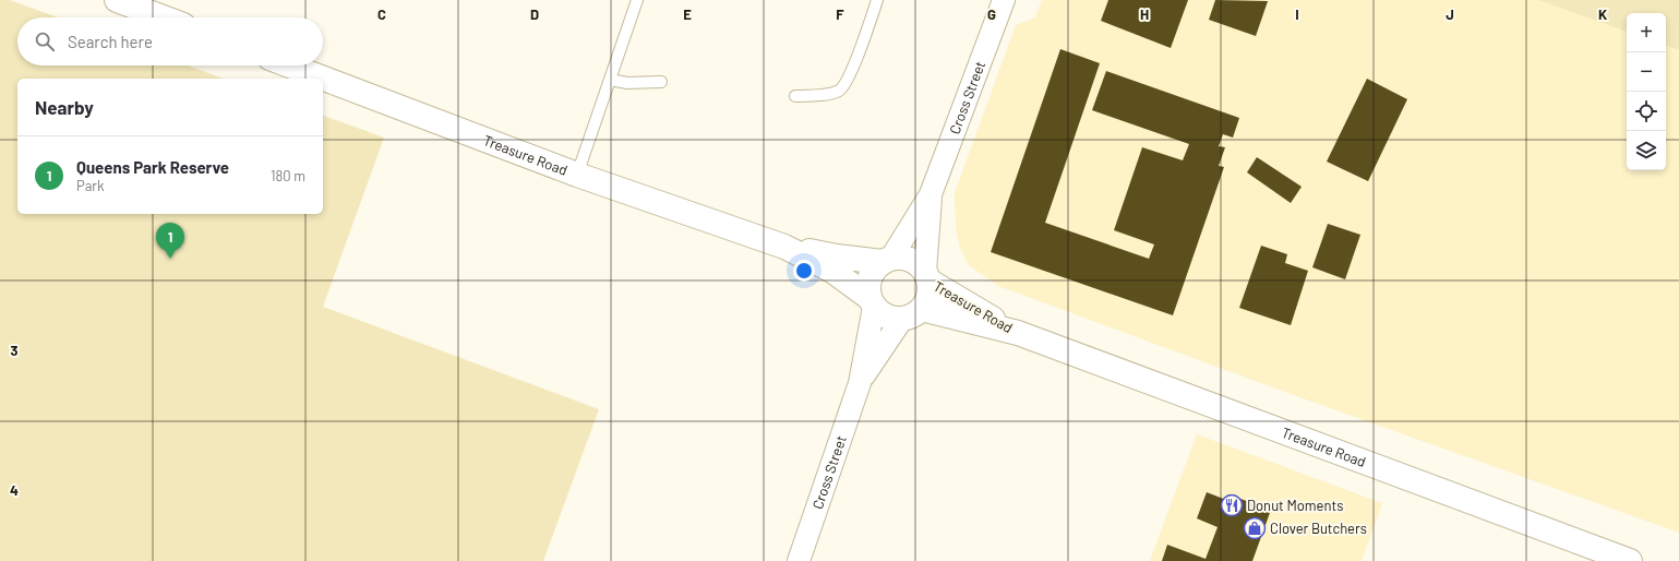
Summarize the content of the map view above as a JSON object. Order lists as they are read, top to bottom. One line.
{"streets":{"street":["Cross Street","Treasure Road"]},"crossings":[["Cross Street","Treasure Road"]],"places":{"restaurant":["Donut Moments"],"shop":["Clover Butchers"]},"page":{"map_buttons":["+","−"],"search":"Search here","heading":"Nearby","list":[{"mark":"1","name":"Queens Park Reserve","note":"Park","value":"180 m"}],"pins":"1"},"grid":{"columns":["C","D","E","F","G","H","I","J","K"],"rows":["3","4"]}}
